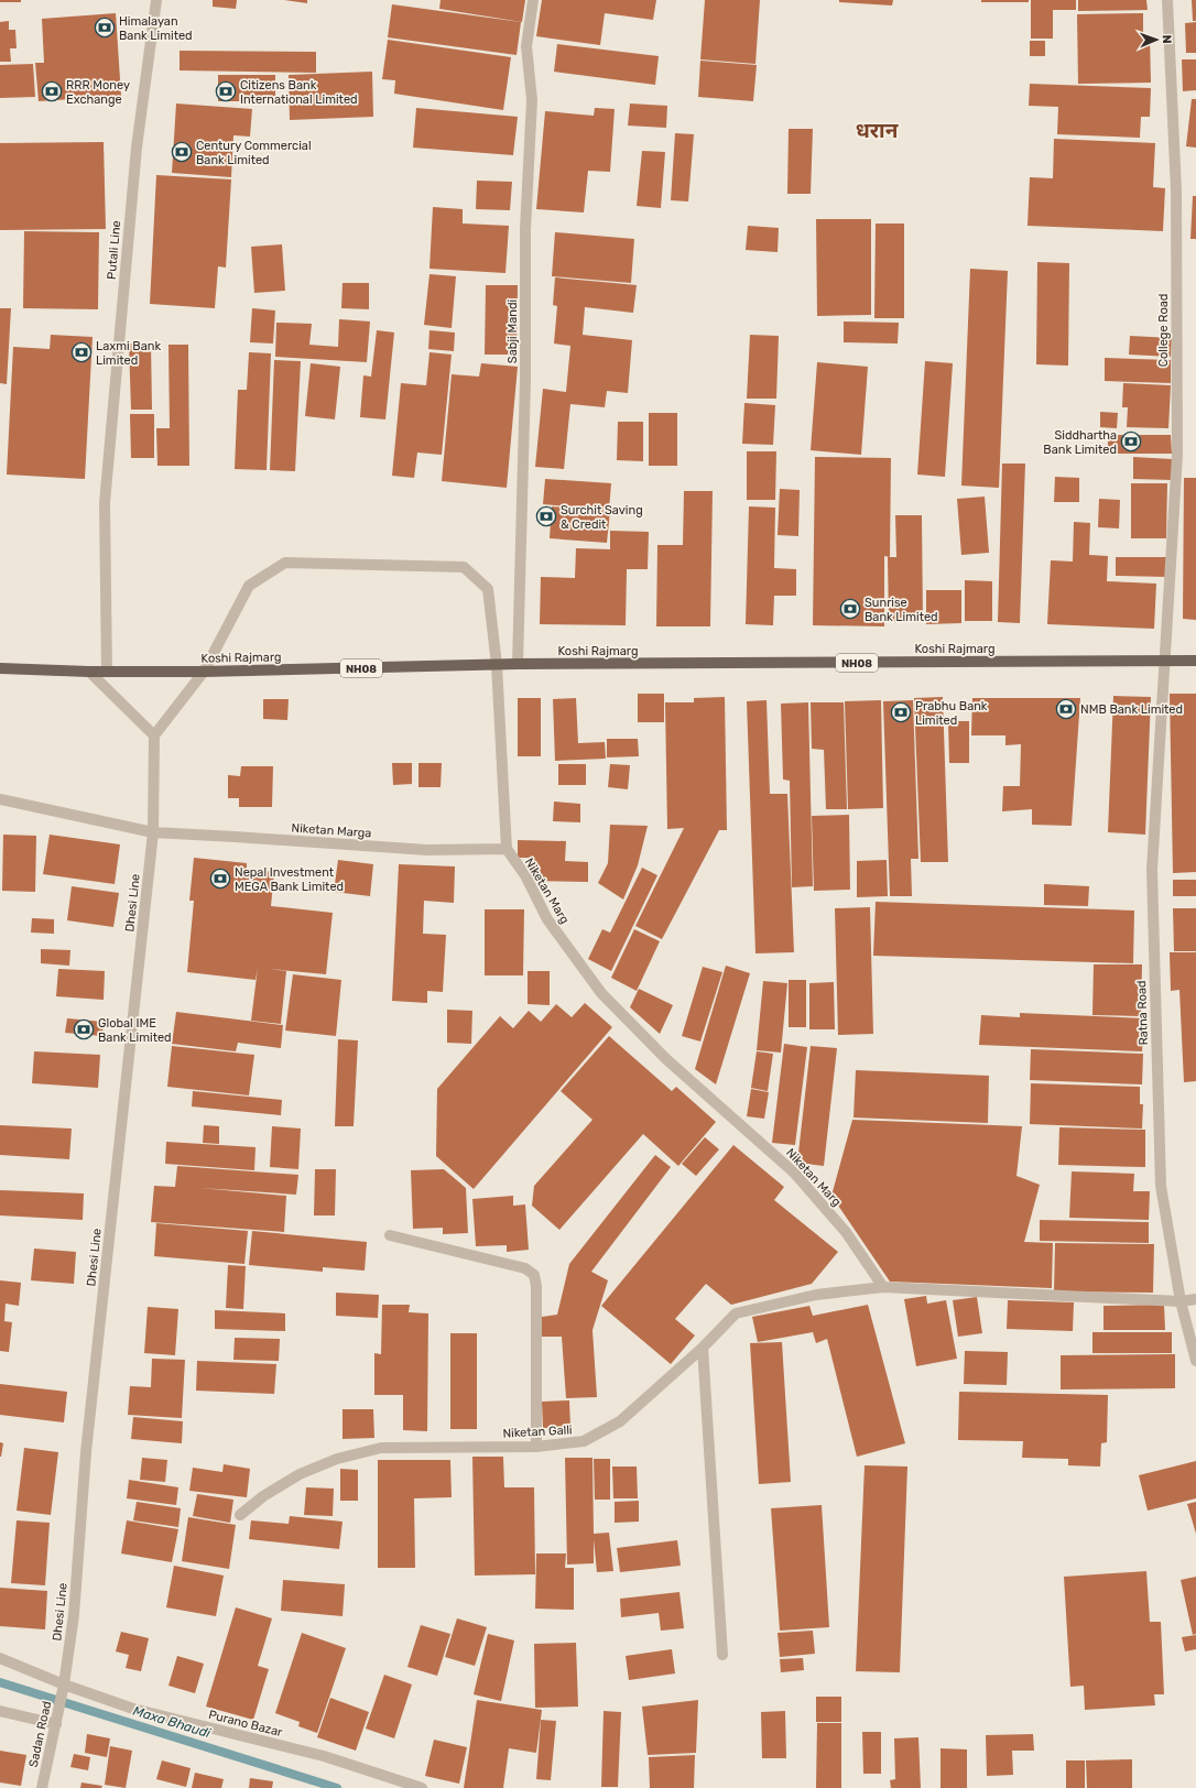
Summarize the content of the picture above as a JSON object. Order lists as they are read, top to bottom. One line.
{"streets":{"main road":["Koshi Rajmarg","NH08"],"street":["Putali Line","College Road","Sabji Mandi","Niketan Marga","Niketan Marg","Dhesi Line","Ratna Road","Niketan Galli","Purano Bazar","Sadan Road"]},"crossings":[["Putali Line","Koshi Rajmarg"],["College Road","Koshi Rajmarg"],["College Road","Ratna Road"],["Sabji Mandi","Koshi Rajmarg"],["Koshi Rajmarg","Ratna Road"],["Niketan Marga","Niketan Marg"],["Niketan Marga","Dhesi Line"],["Niketan Marg","Niketan Galli"],["Dhesi Line","Purano Bazar"],["Dhesi Line","Sadan Road"],["Purano Bazar","Sadan Road"]],"districts":["धरान"],"water":["Maxa Bhaudi"],"places":{"bank":["Himalayan Bank Limited","RRR Money Exchange","Citizens Bank International Limited","Century Commercial Bank Limited","Laxmi Bank Limited","Siddhartha Bank Limited","Surchit Saving & Credit","Sunrise Bank Limited","NMB Bank Limited","Prabhu Bank Limited","Nepal Investment MEGA Bank Limited","Global IME Bank Limited"]},"north":"right"}
